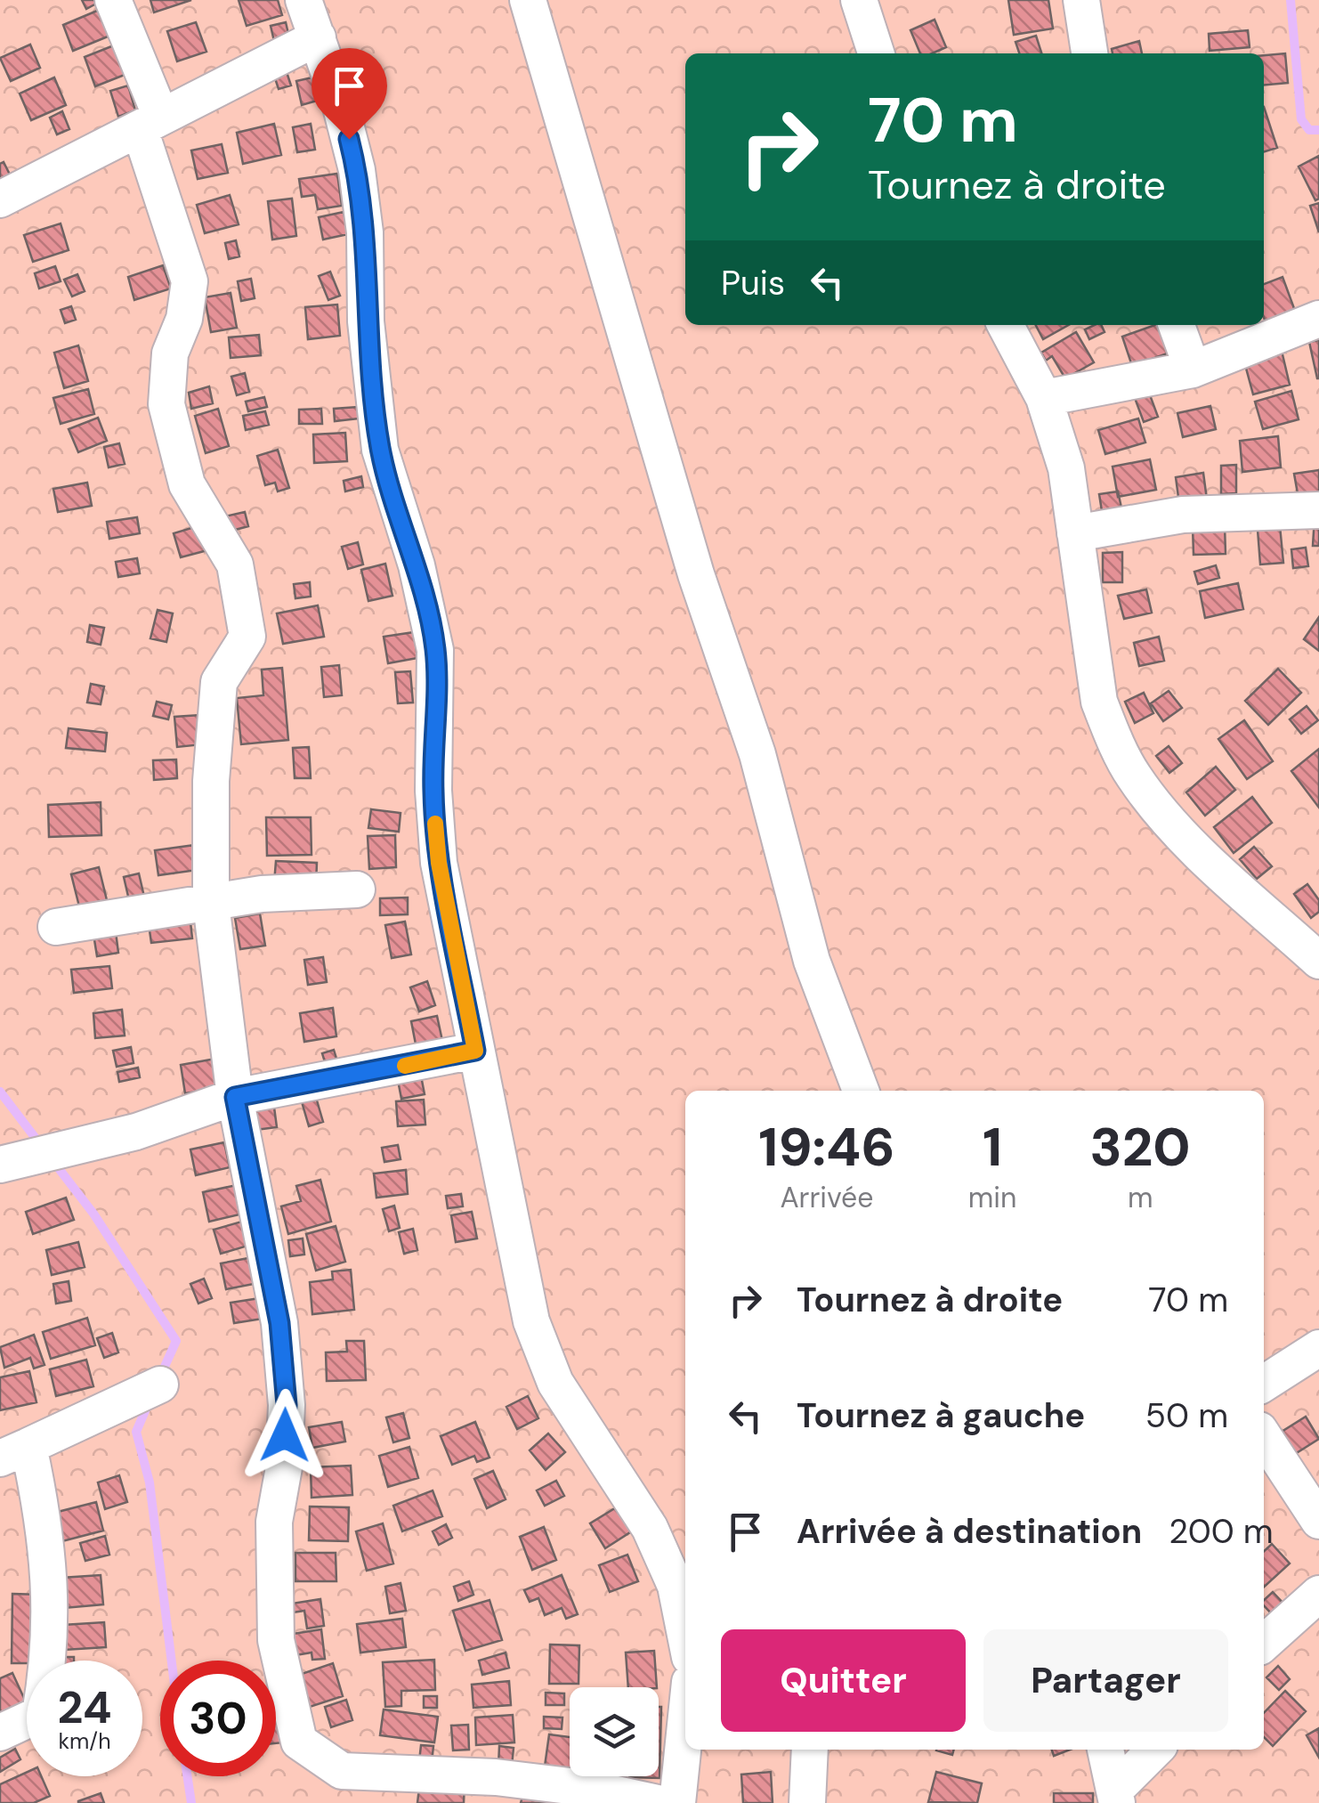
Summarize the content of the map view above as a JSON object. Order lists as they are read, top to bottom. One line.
{"page":{"turn":["70 m","Tournez à droite"],"then":"Puis","eta":["19:46","Arrivée","1","min","320","m"],"list":[{"name":"Tournez à droite","value":"70 m"},{"name":"Tournez à gauche","value":"50 m"},{"name":"Arrivée à destination","value":"200 m"}],"buttons":["Quitter","Partager"],"speed":"24 km/h","limit":"30"}}
